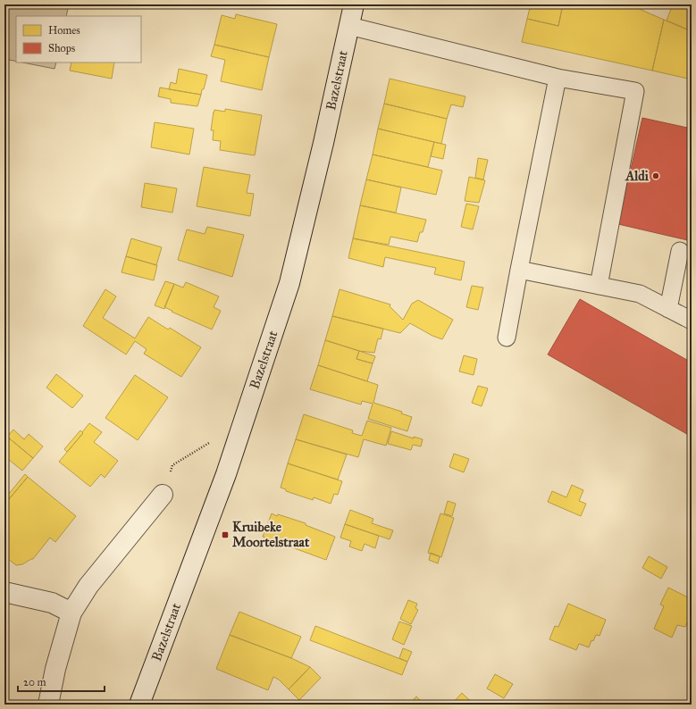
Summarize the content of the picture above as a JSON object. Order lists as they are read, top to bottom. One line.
{"streets":{"main road":["Bazelstraat"]},"places":{"other":["Aldi"],"transit":["Kruibeke Moortelstraat"]},"legend":["Homes","Shops"],"scale_bar":"20 m"}
